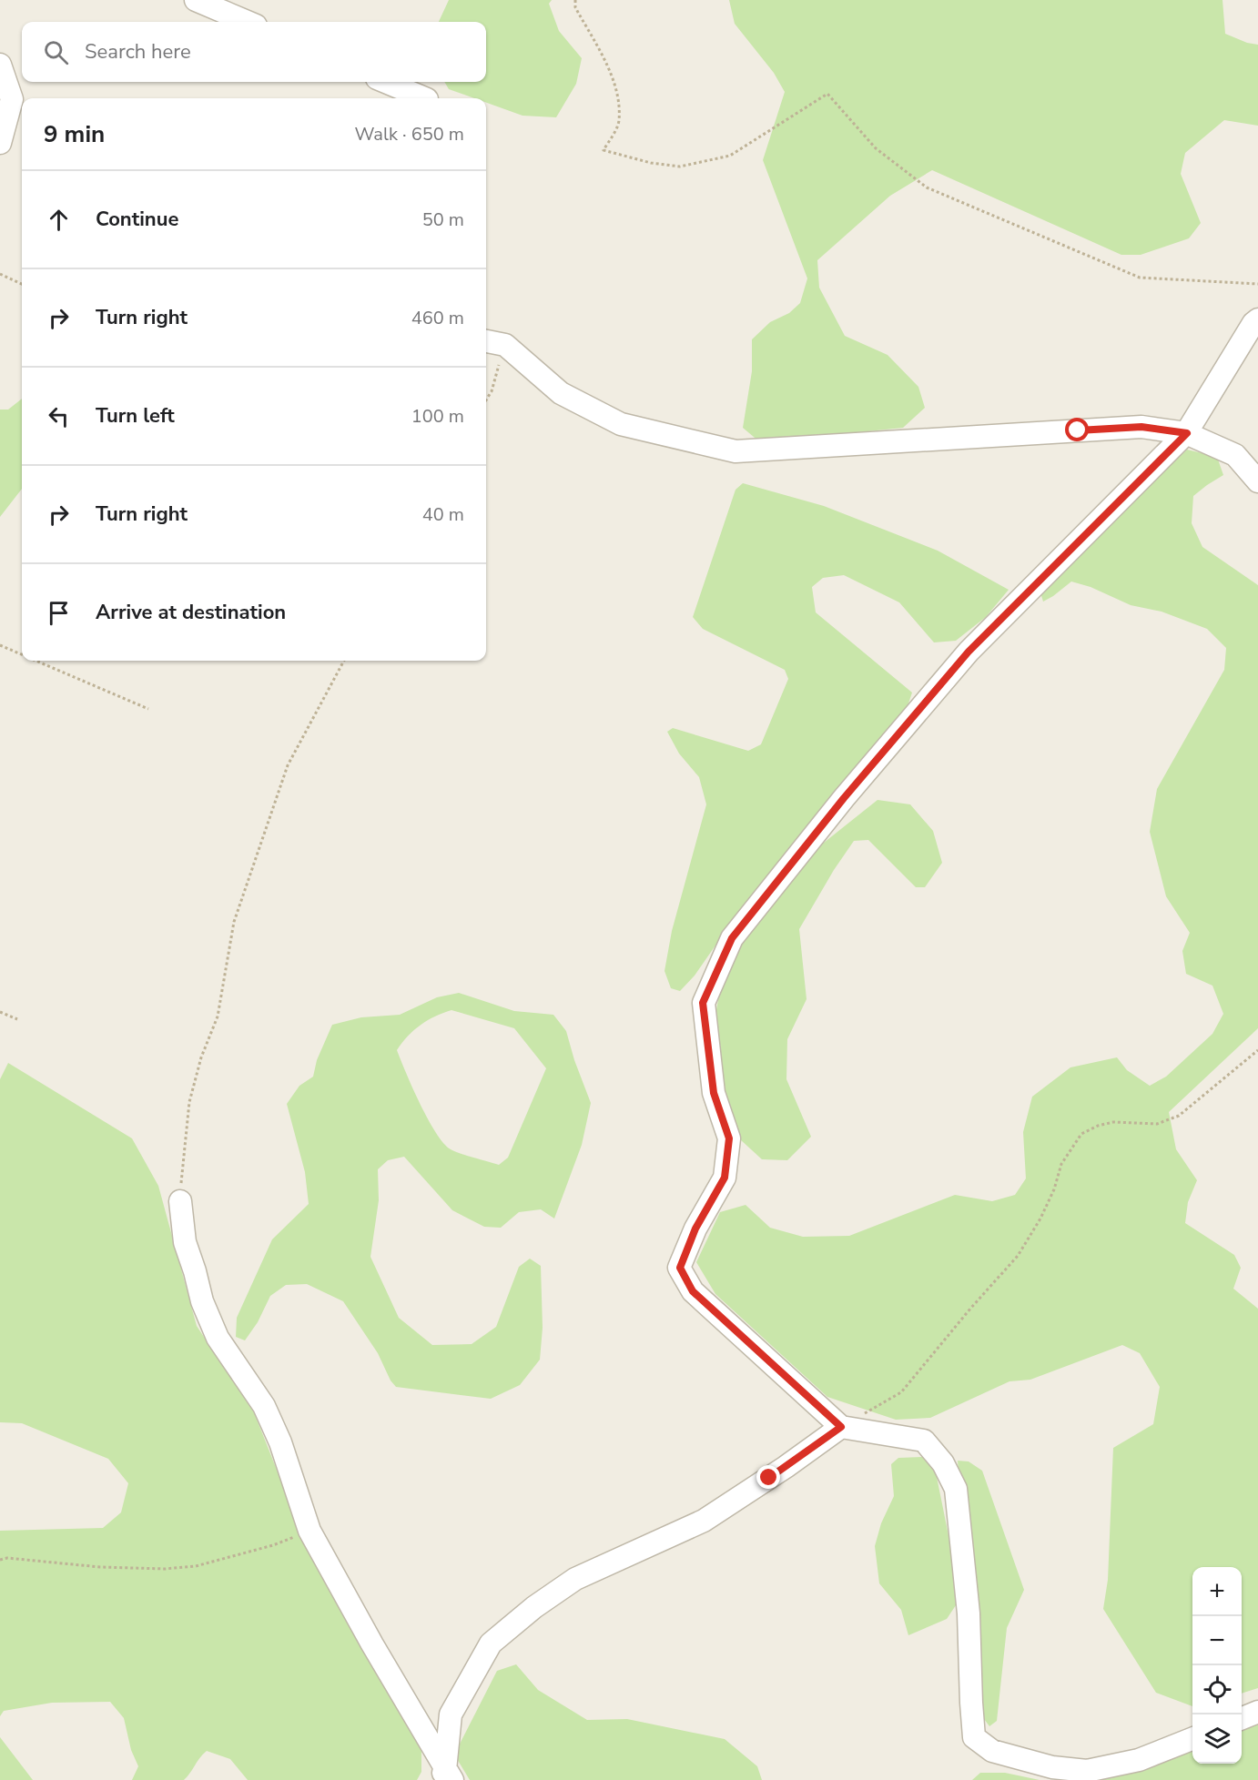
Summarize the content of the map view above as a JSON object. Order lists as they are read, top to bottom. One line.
{"page":{"search":"Search here","heading":["9 min","Walk · 650 m"],"list":[["Continue","50 m"],["Turn right","460 m"],["Turn left","100 m"],["Turn right","40 m"],"Arrive at destination"],"map_buttons":["+","−"]}}
